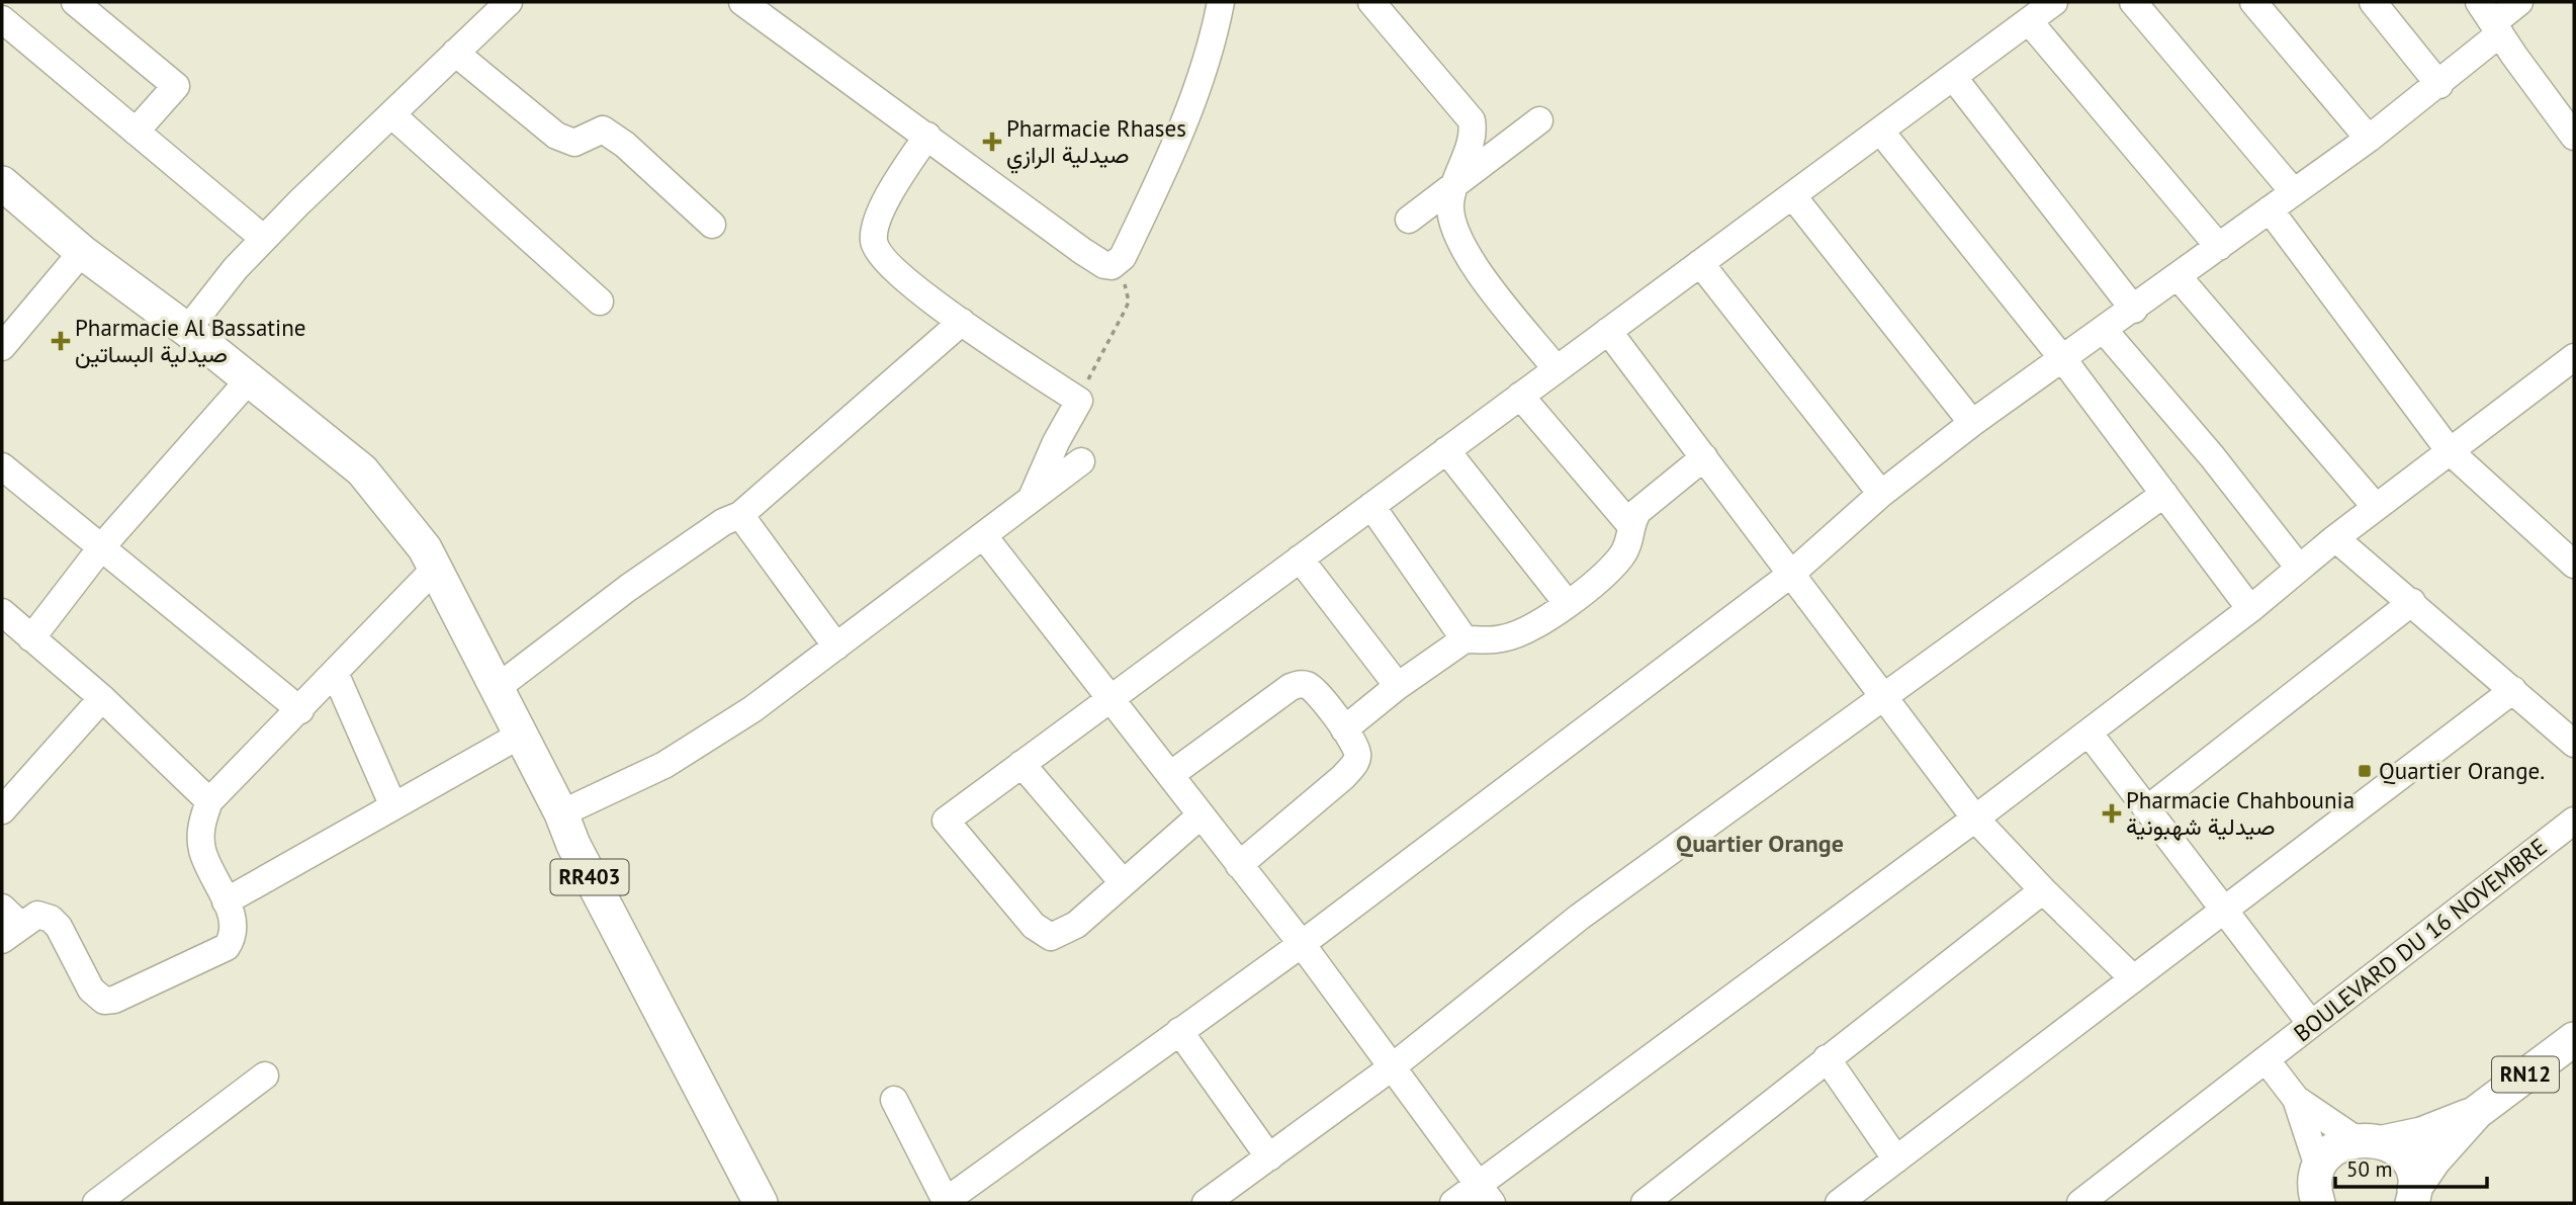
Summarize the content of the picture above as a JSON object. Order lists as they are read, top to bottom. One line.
{"streets":{"main road":["RR403","RN12"],"street":["BOULEVARD DU 16 NOVEMBRE"]},"districts":["Quartier Orange"],"places":{"health":["Pharmacie Rhases صيدلية الرازي","Pharmacie Al Bassatine صيدلية البساتين","Pharmacie Chahbounia صيدلية شهبونية"],"transit":["Quartier Orange."]},"scale_bar":"50 m"}
